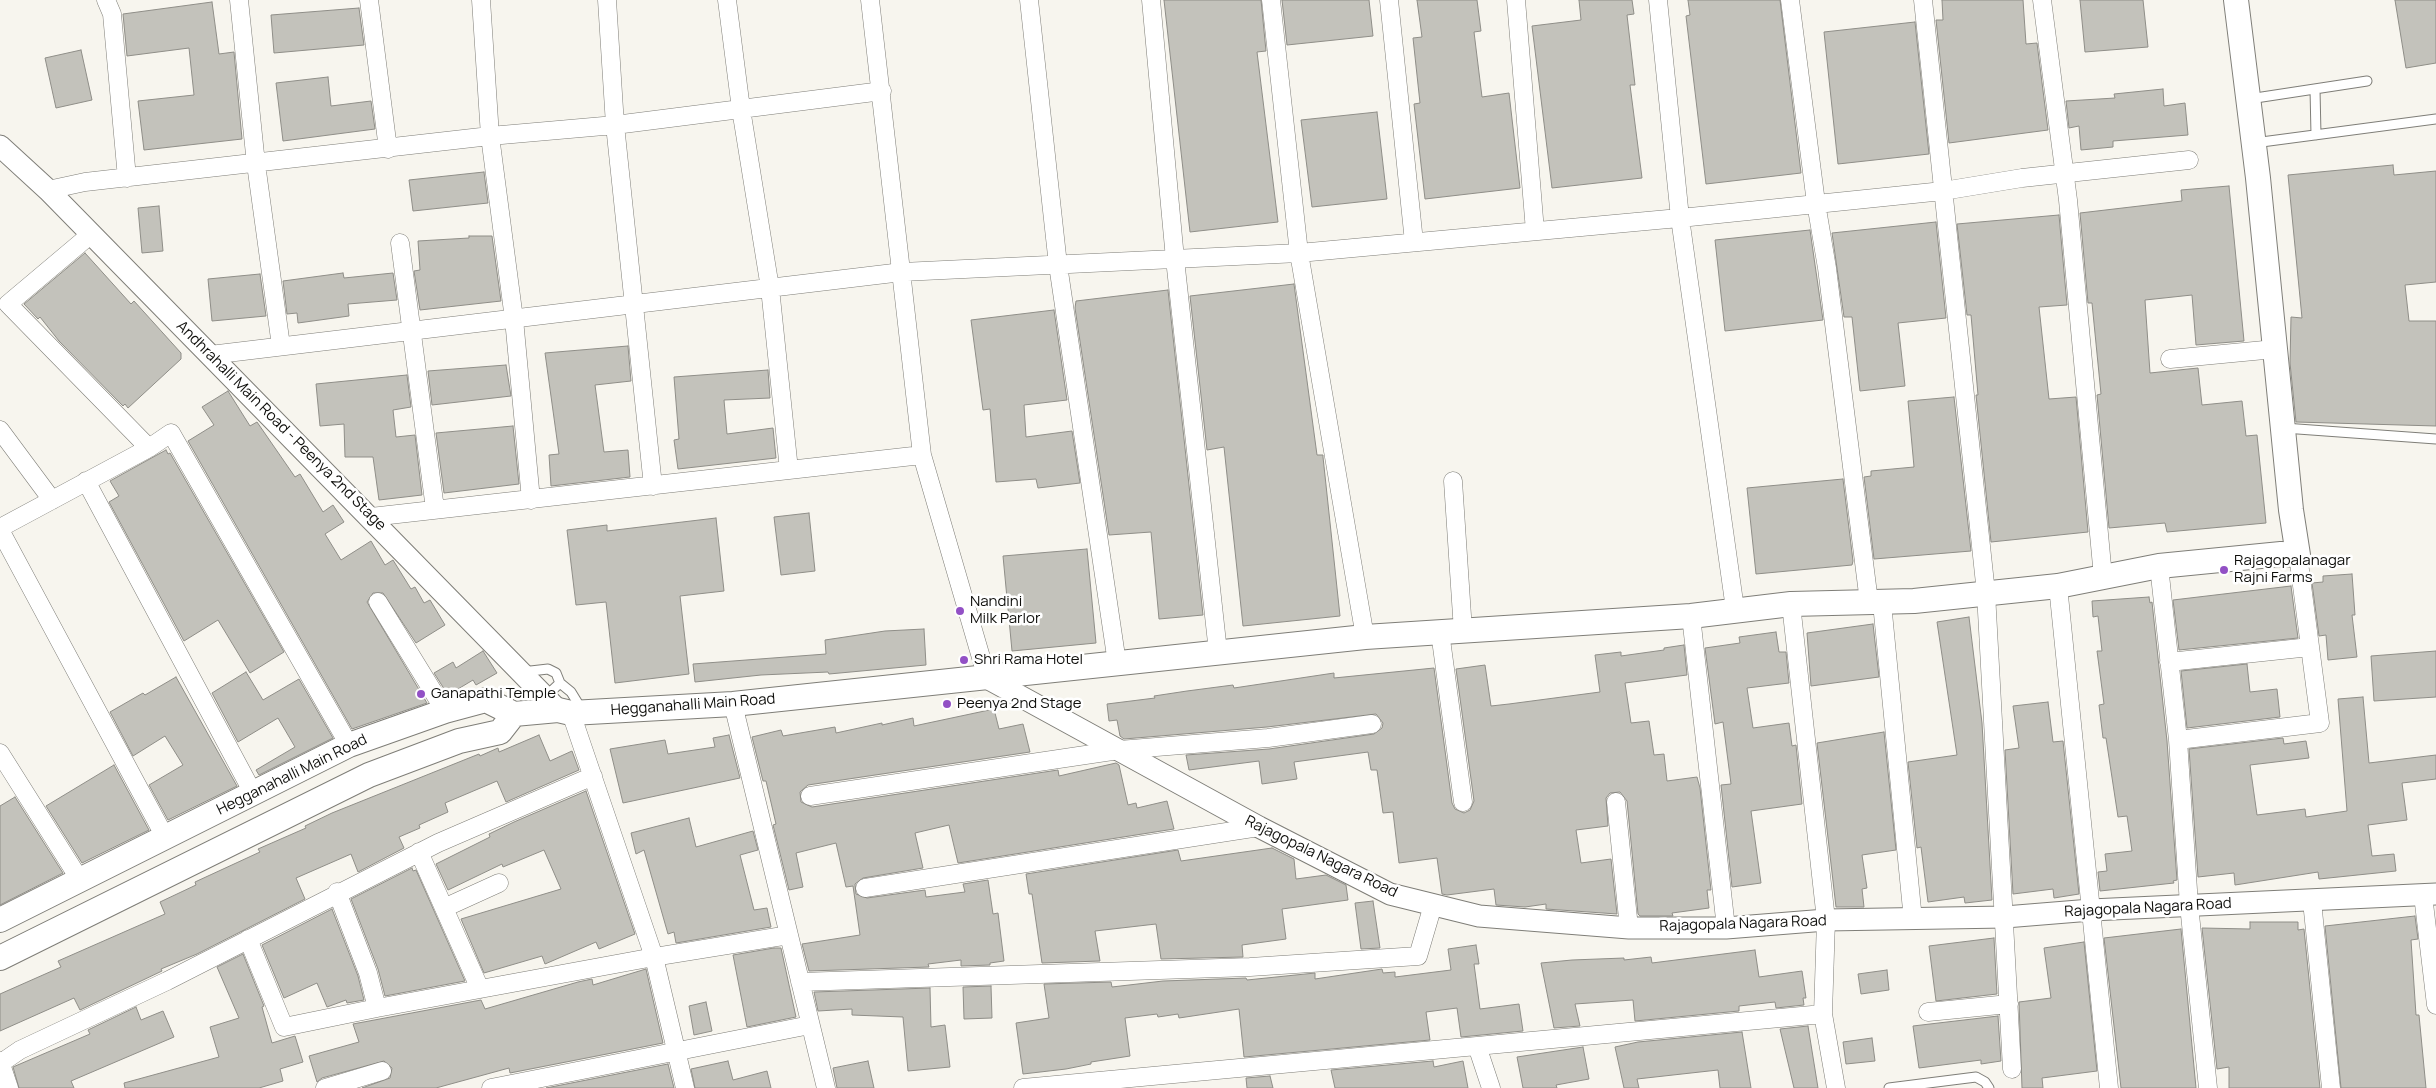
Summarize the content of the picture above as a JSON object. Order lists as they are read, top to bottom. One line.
{"streets":{"main road":["Hegganahalli Main Road"],"street":["Andhrahalli Main Road - Peenya 2nd Stage","Rajagopala Nagara Road"]},"crossings":[["Andhrahalli Main Road - Peenya 2nd Stage","Hegganahalli Main Road"],["Hegganahalli Main Road","Rajagopala Nagara Road"]],"places":["Rajagopalanagar Rajni Farms","Nandini Milk Parlor","Shri Rama Hotel","Ganapathi Temple","Peenya 2nd Stage"]}
